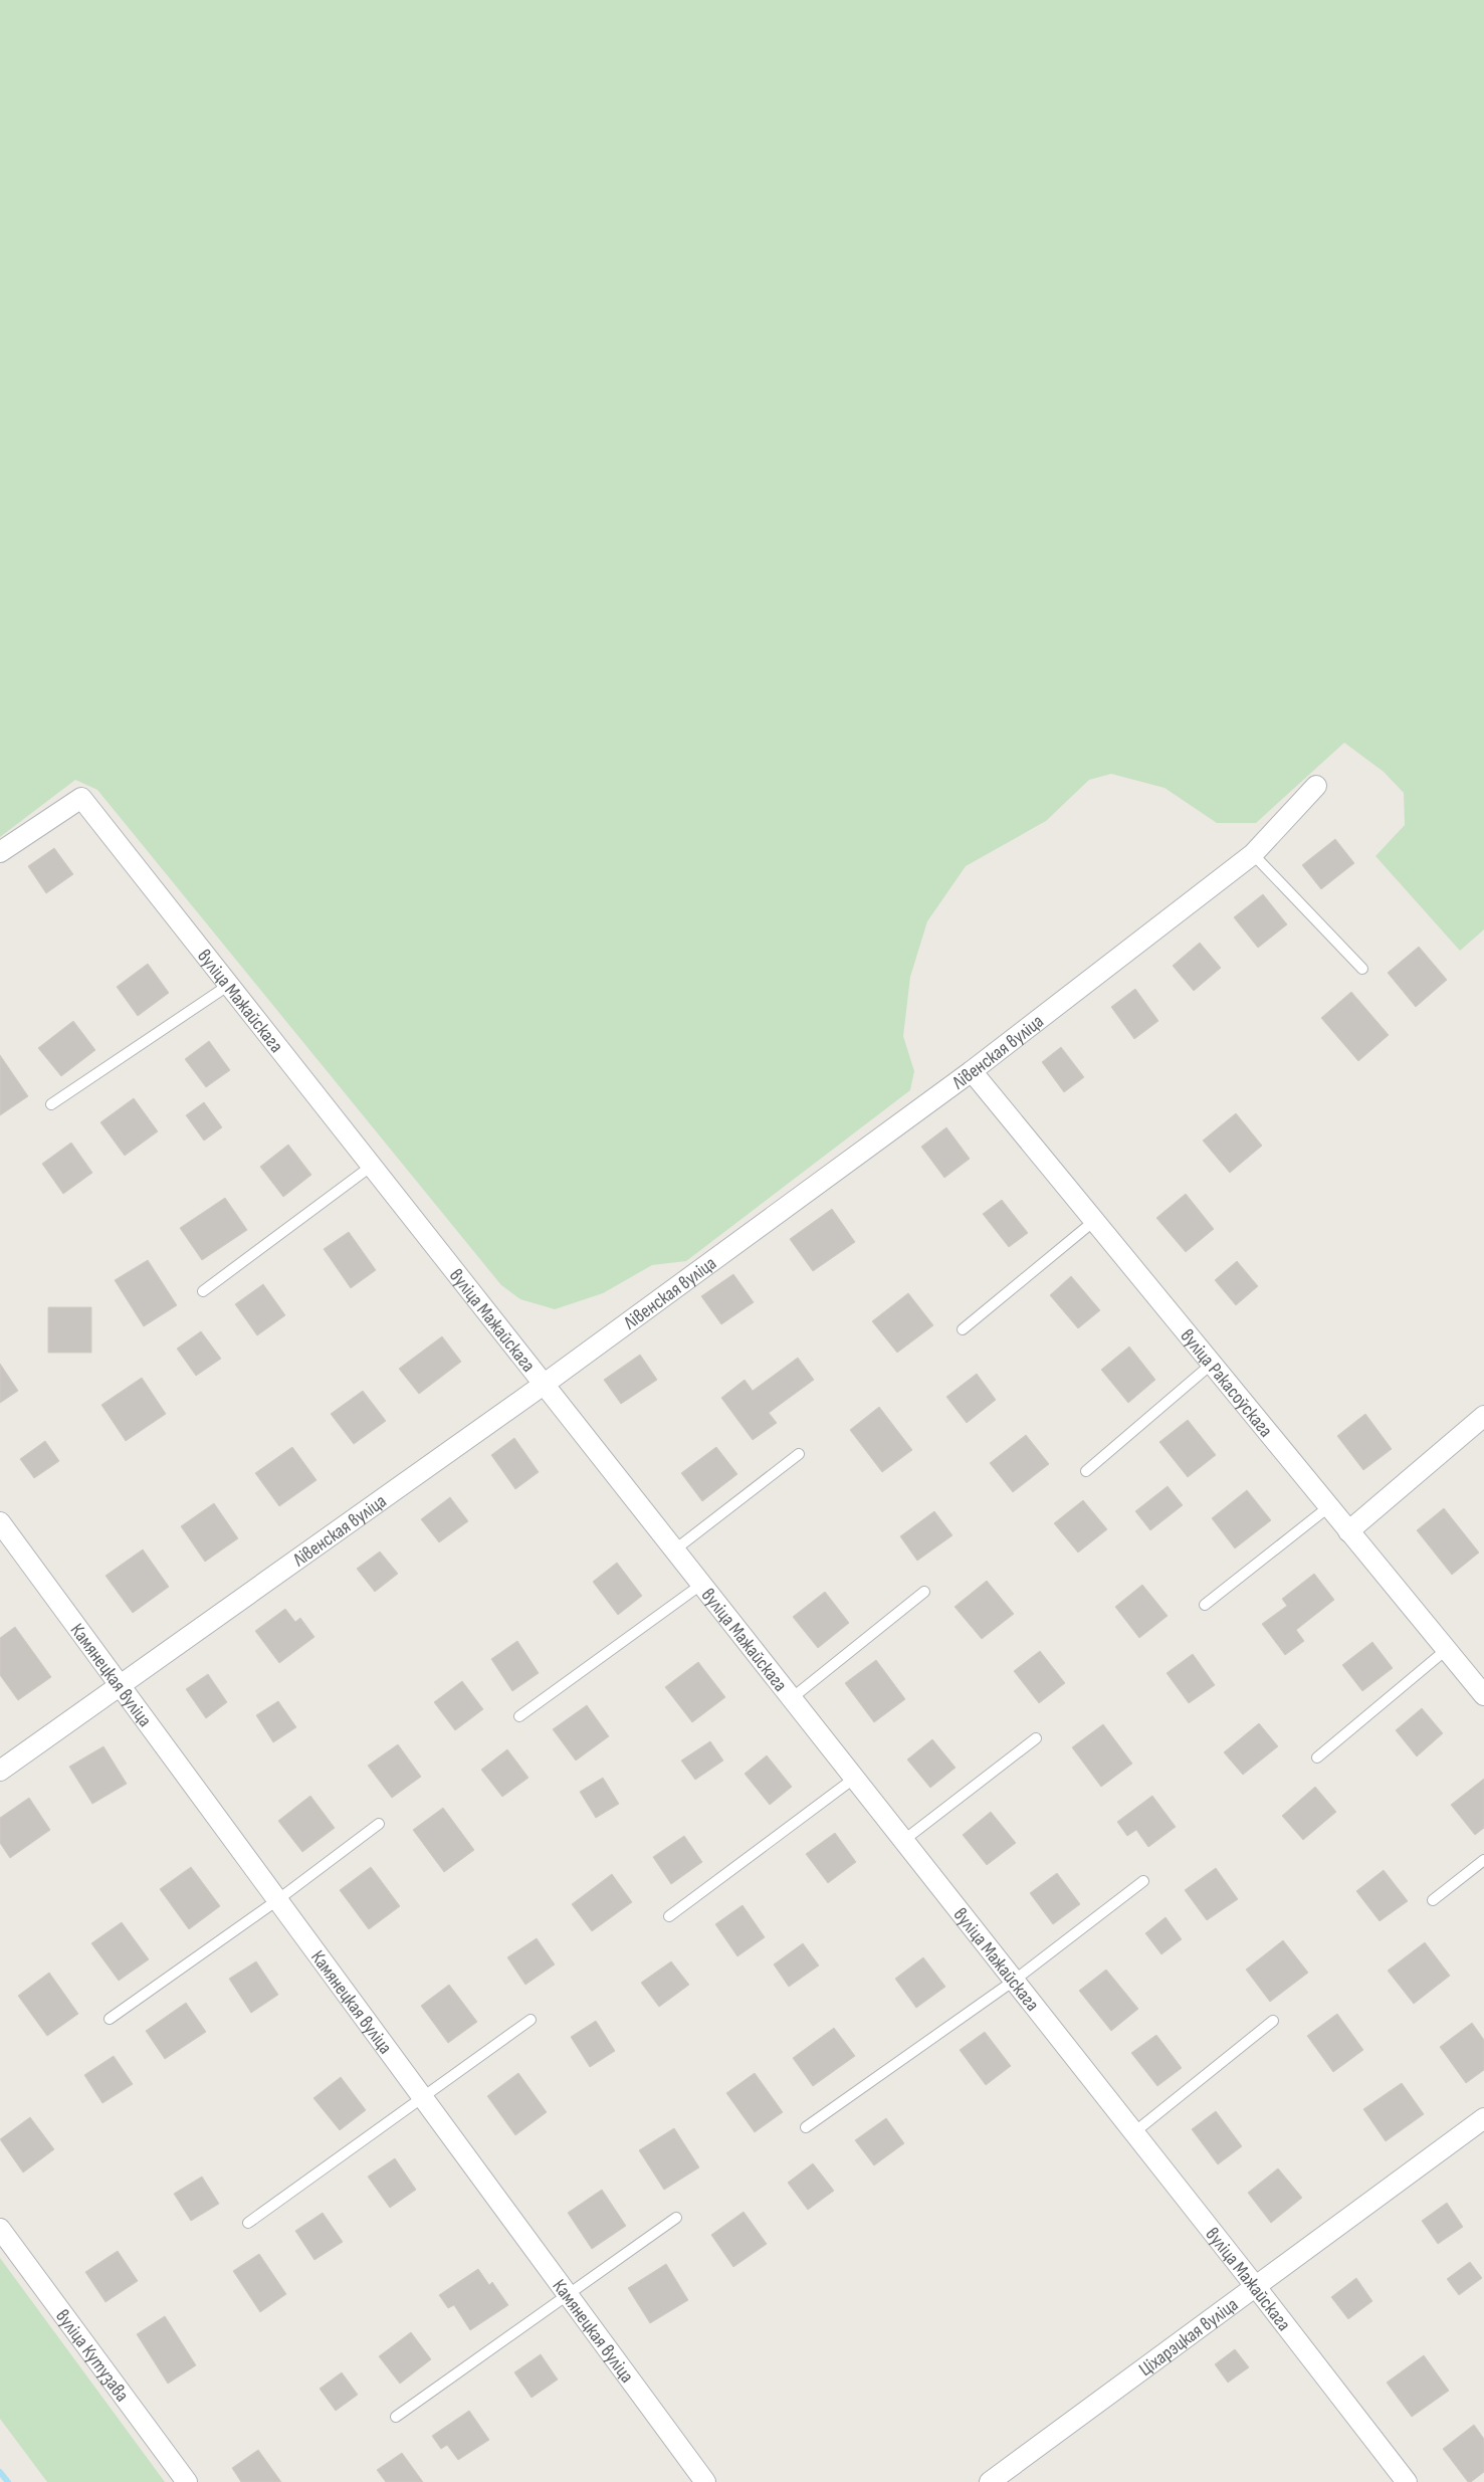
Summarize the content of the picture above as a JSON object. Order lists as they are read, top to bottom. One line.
{"streets":{"street":["вуліца Мажайскага","Лівенская вуліца","вуліца Ракасоўскага","Камянецкая вуліца","Ціхарэцкая вуліца","вуліца Кутузава"]},"crossings":[["вуліца Мажайскага","Лівенская вуліца"],["вуліца Мажайскага","Ціхарэцкая вуліца"],["Лівенская вуліца","вуліца Ракасоўскага"],["Лівенская вуліца","Камянецкая вуліца"]]}
